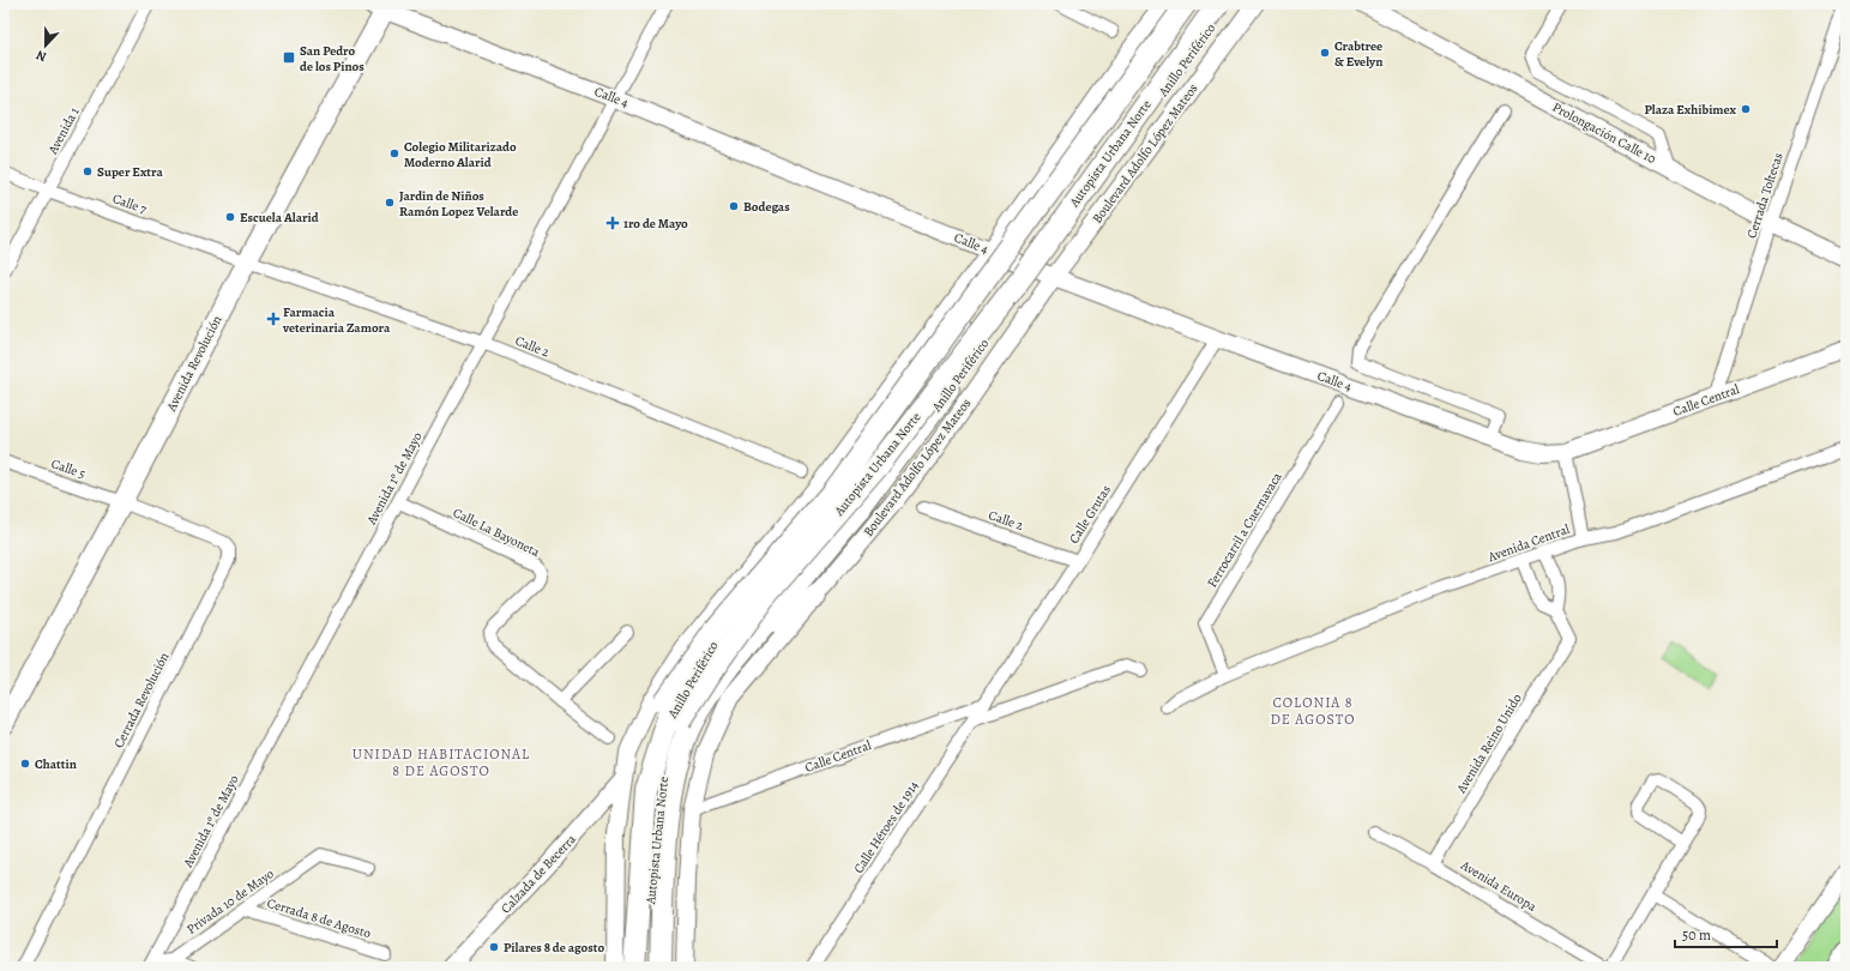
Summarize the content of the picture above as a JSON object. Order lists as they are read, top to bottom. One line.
{"streets":{"highway":["Anillo Periférico","Autopista Urbana Norte"],"main road":["Avenida Revolución"],"street":["Calle 4","Avenida 1","Prolongación Calle 10","Boulevard Adolfo López Mateos","Cerrada Toltecas","Calle 7","Calle 2","Calle Central","Calle 5","Avenida 1º de Mayo","Calle Grutas","Ferrocarril a Cuernavaca","Calle La Bayoneta","Avenida Central","Cerrada Revolución","Avenida Reino Unido","Calle Héroes de 1914","Calzada de Becerra","Avenida Europa","Privada 10 de Mayo","Cerrada 8 de Agosto"]},"crossings":[["Anillo Periférico","Autopista Urbana Norte"],["Calle 4","Boulevard Adolfo López Mateos"],["Calle 4","Avenida Revolución"],["Calle 4","Calle Central"],["Calle 4","Avenida 1º de Mayo"],["Calle 4","Calle Grutas"],["Avenida 1","Calle 7"],["Prolongación Calle 10","Cerrada Toltecas"],["Boulevard Adolfo López Mateos","Calle Central"],["Cerrada Toltecas","Calle Central"],["Calle 7","Calle 2"],["Calle 7","Avenida Revolución"],["Calle 2","Avenida Revolución"],["Calle 2","Avenida 1º de Mayo"],["Calle 2","Calle Grutas"],["Avenida Revolución","Calle 5"],["Avenida Revolución","Cerrada Revolución"],["Calle Central","Calle Grutas"],["Calle Central","Calle Héroes de 1914"],["Calle 5","Cerrada Revolución"],["Avenida 1º de Mayo","Calle La Bayoneta"],["Avenida 1º de Mayo","Privada 10 de Mayo"],["Calle Grutas","Calle Héroes de 1914"],["Ferrocarril a Cuernavaca","Avenida Central"],["Avenida Reino Unido","Avenida Europa"],["Privada 10 de Mayo","Cerrada 8 de Agosto"]],"districts":["COLONIA 8 DE AGOSTO","UNIDAD HABITACIONAL 8 DE AGOSTO"],"places":{"other":["Crabtree & Evelyn","Plaza Exhibimex","Colegio Militarizado Moderno Alarid","Super Extra","Jardin de Niños Ramón Lopez Velarde","Bodegas","Escuela Alarid","Chattin","Pilares 8 de agosto"],"transit":["San Pedro de los Pinos"],"health":["1ro de Mayo","Farmacia veterinaria Zamora"]},"scale_bar":"50 m","north":"bottom"}
